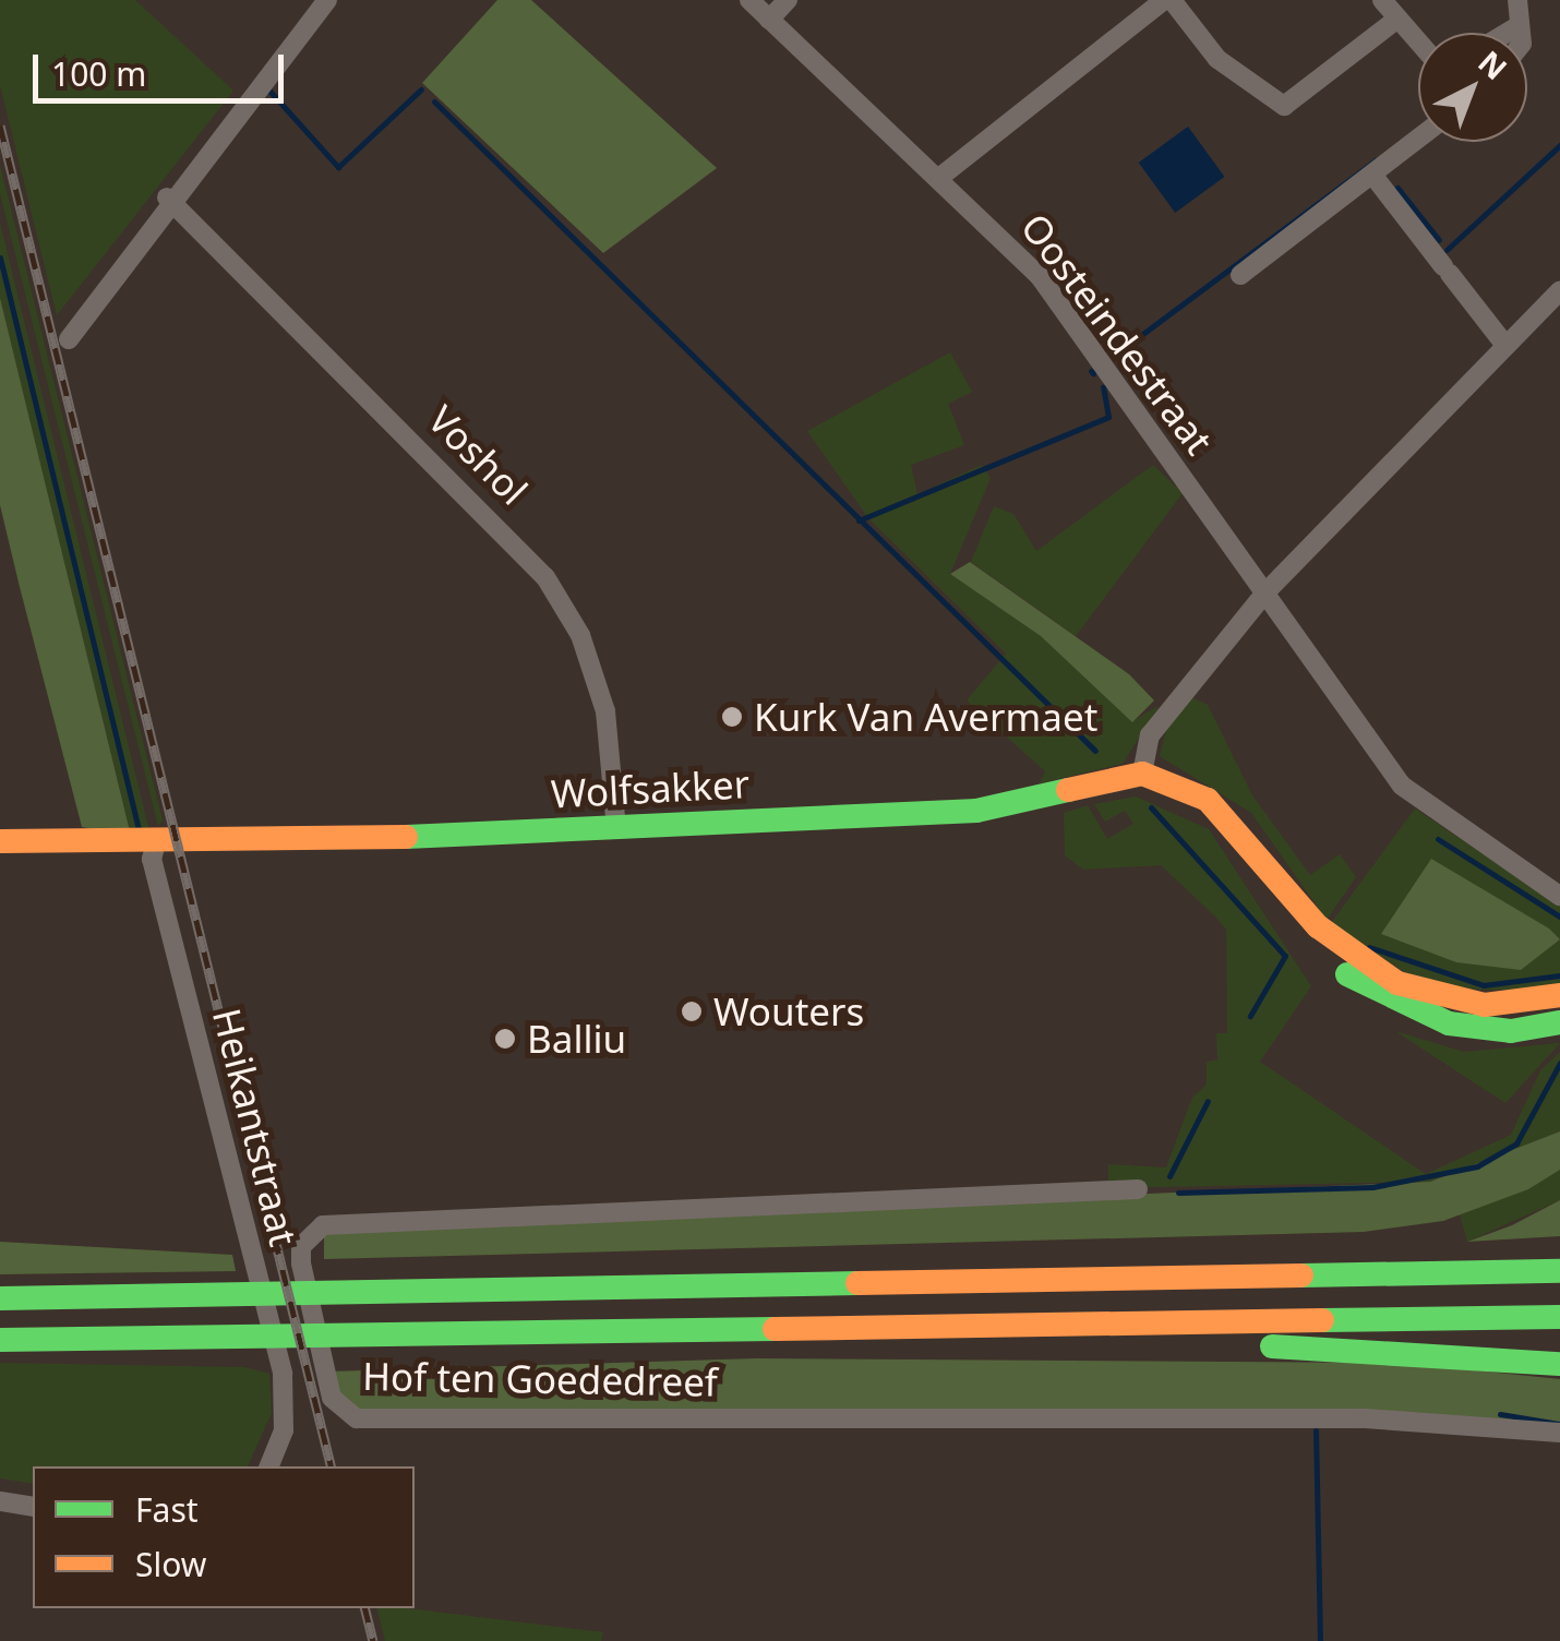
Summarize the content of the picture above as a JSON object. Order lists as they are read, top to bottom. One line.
{"streets":{"main road":["Wolfsakker"],"street":["Oosteindestraat","Voshol","Heikantstraat","Hof ten Goededreef"]},"crossings":[["Voshol","Wolfsakker"],["Wolfsakker","Heikantstraat"]],"places":["Kurk Van Avermaet","Wouters","Balliu"],"legend":["Fast","Slow"],"scale_bar":"100 m","north":"top right"}
